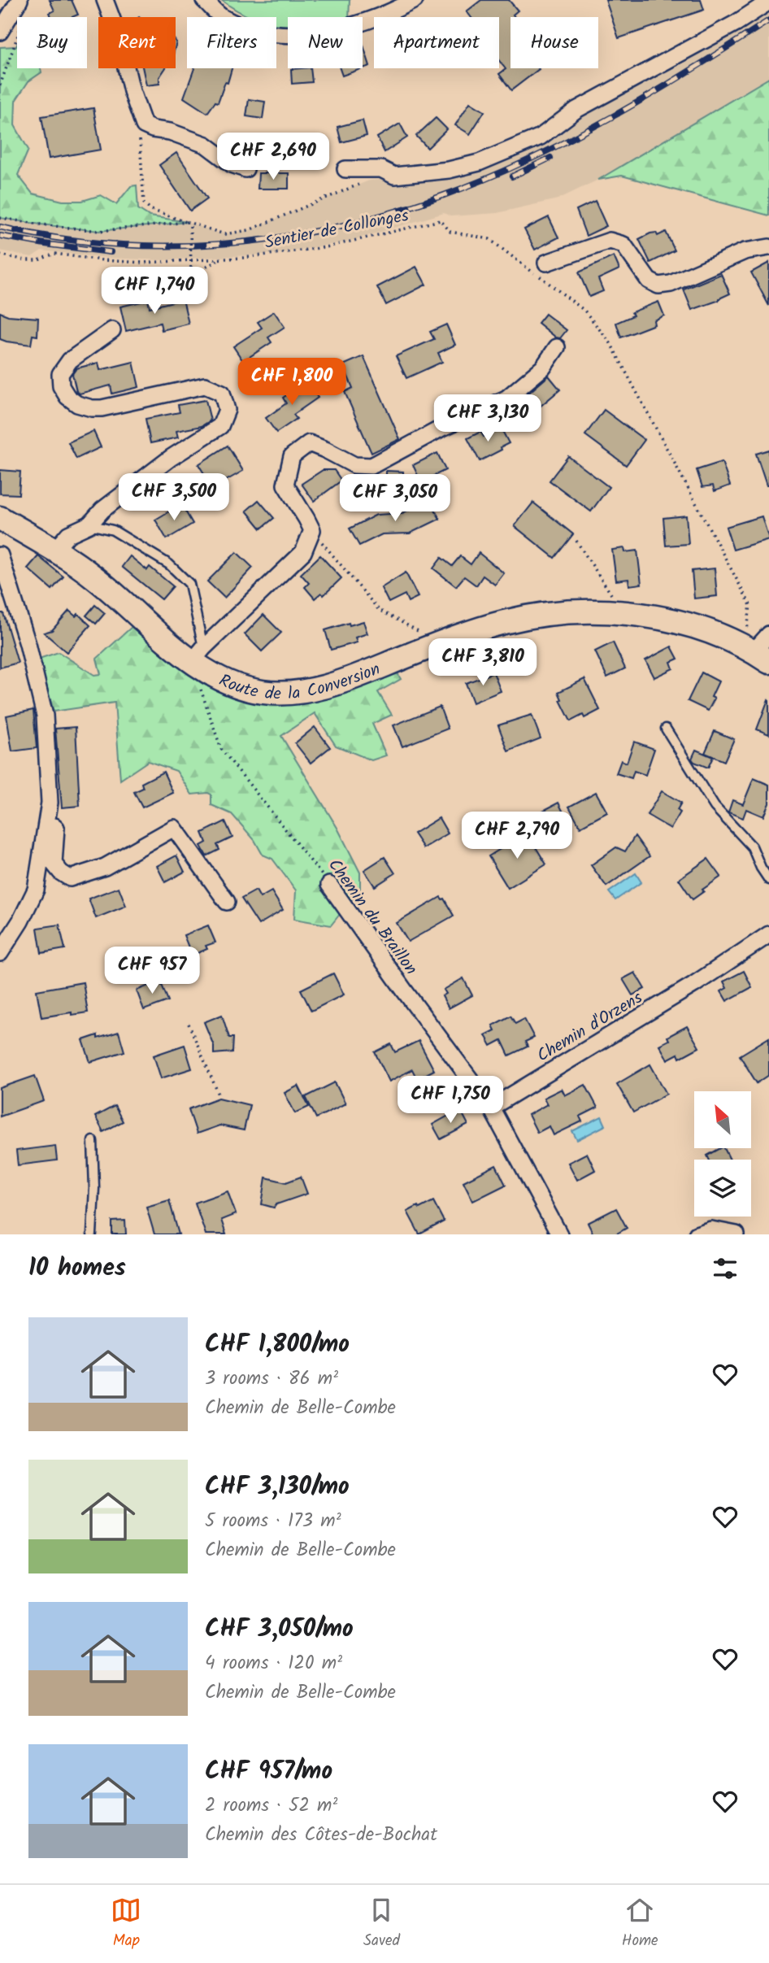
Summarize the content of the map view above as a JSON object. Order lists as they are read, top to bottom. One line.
{"streets":{"main road":["Route de la Conversion"],"street":["Chemin du Braillon","Chemin d'Orzens"],"path":["Sentier de Collonges"]},"crossings":[["Sentier de Collonges","Route de la Conversion"],["Chemin du Braillon","Chemin d'Orzens"]],"north":"top left","page":{"chip":["Buy","Rent","Filters","New","Apartment","House"],"price":["CHF 2,690","CHF 1,740","CHF 1,800","CHF 3,130","CHF 3,500","CHF 3,050","CHF 3,810","CHF 2,790","CHF 957","CHF 1,750"],"heading":"10 homes","list":[{"name":"CHF 1,800/mo","note":"3 rooms · 86 m² · Chemin de Belle-Combe"},{"name":"CHF 3,130/mo","note":"5 rooms · 173 m² · Chemin de Belle-Combe"},{"name":"CHF 3,050/mo","note":"4 rooms · 120 m² · Chemin de Belle-Combe"},{"name":"CHF 957/mo","note":"2 rooms · 52 m² · Chemin des Côtes-de-Bochat"}],"tabs":["Map","Saved","Home"]}}
